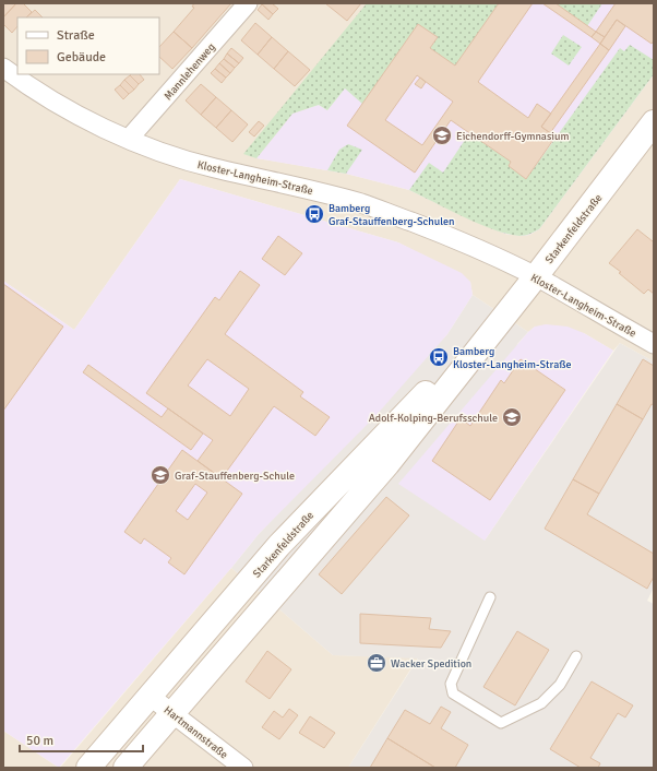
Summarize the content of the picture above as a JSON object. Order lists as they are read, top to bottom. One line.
{"streets":{"street":["Mannlehenweg","Kloster-Langheim-Straße","Starkenfeldstraße","Hartmannstraße"]},"crossings":[["Mannlehenweg","Kloster-Langheim-Straße"],["Kloster-Langheim-Straße","Starkenfeldstraße"],["Starkenfeldstraße","Hartmannstraße"]],"places":{"school or university":["Eichendorff-Gymnasium","Adolf-Kolping-Berufsschule","Graf-Stauffenberg-Schule"],"bus stop":["Bamberg Graf-Stauffenberg-Schulen","Bamberg Kloster-Langheim-Straße"],"office":["Wacker Spedition"]},"legend":["Straße","Gebäude"],"scale_bar":"50 m"}
